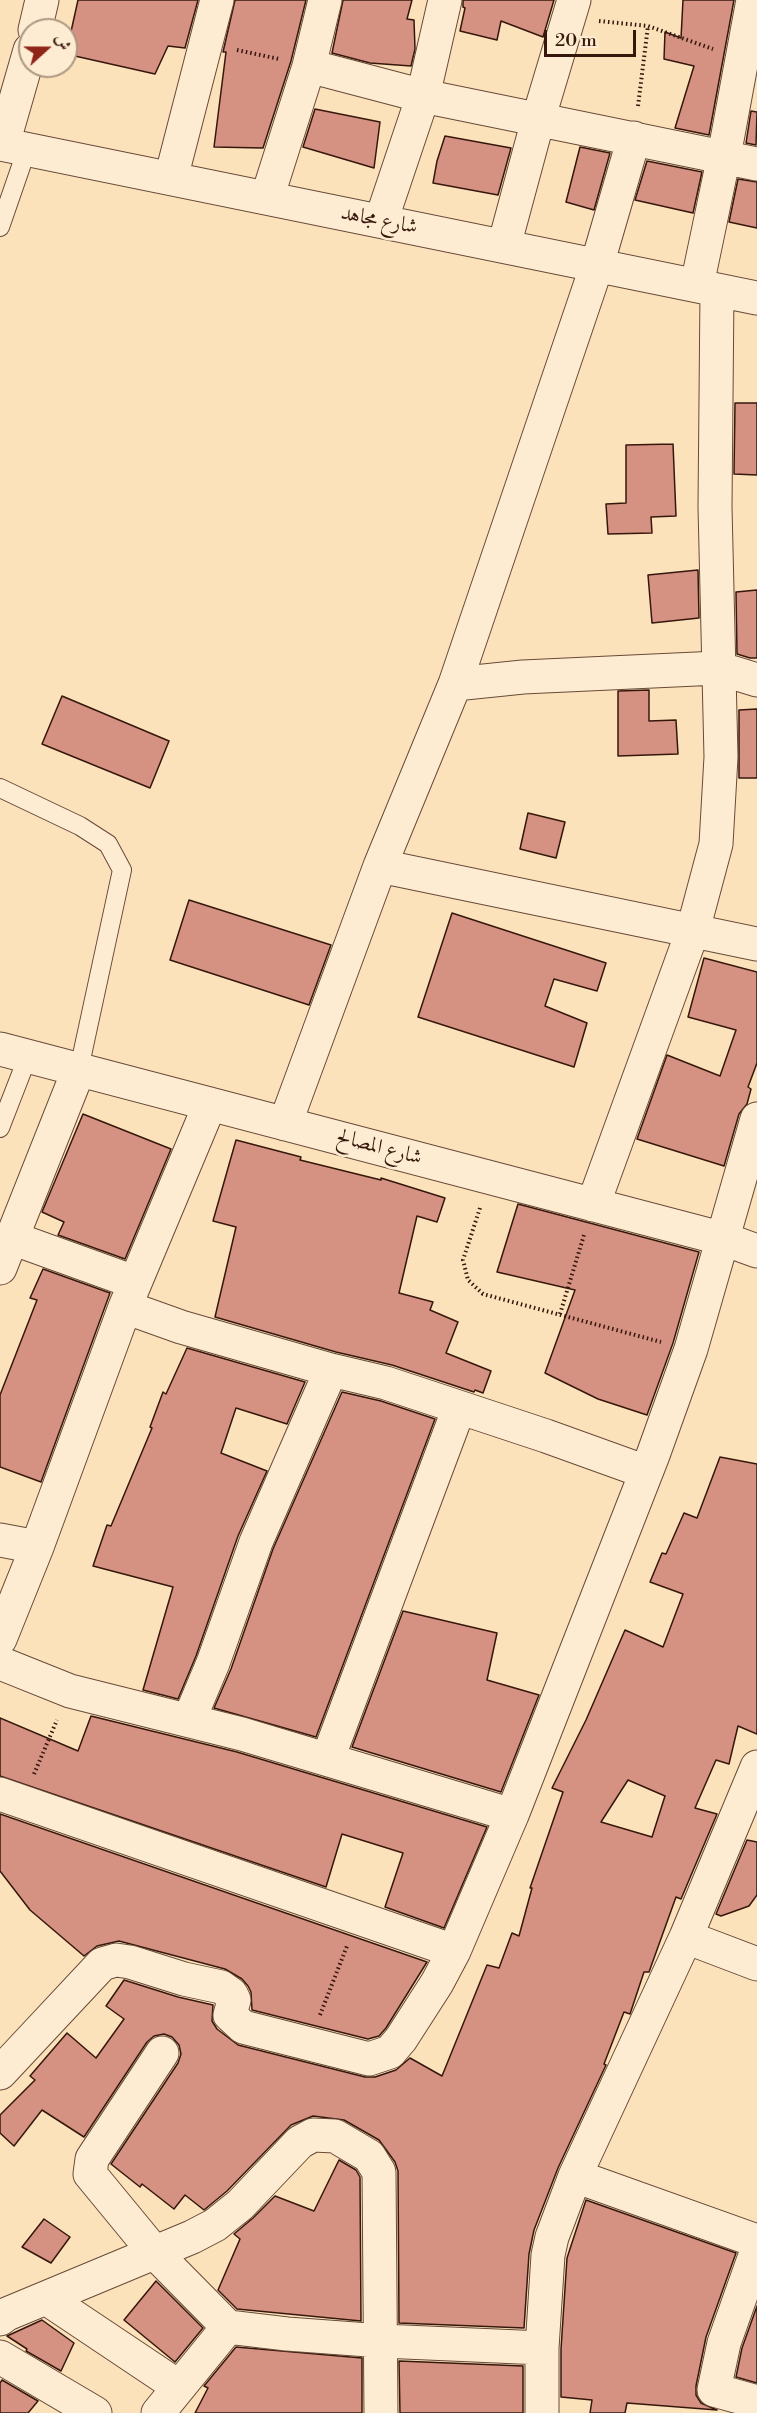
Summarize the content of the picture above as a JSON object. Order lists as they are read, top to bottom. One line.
{"streets":{"street":["شارع مجاهد","شارع المصالح"]},"scale_bar":"20 m","north":"right"}
